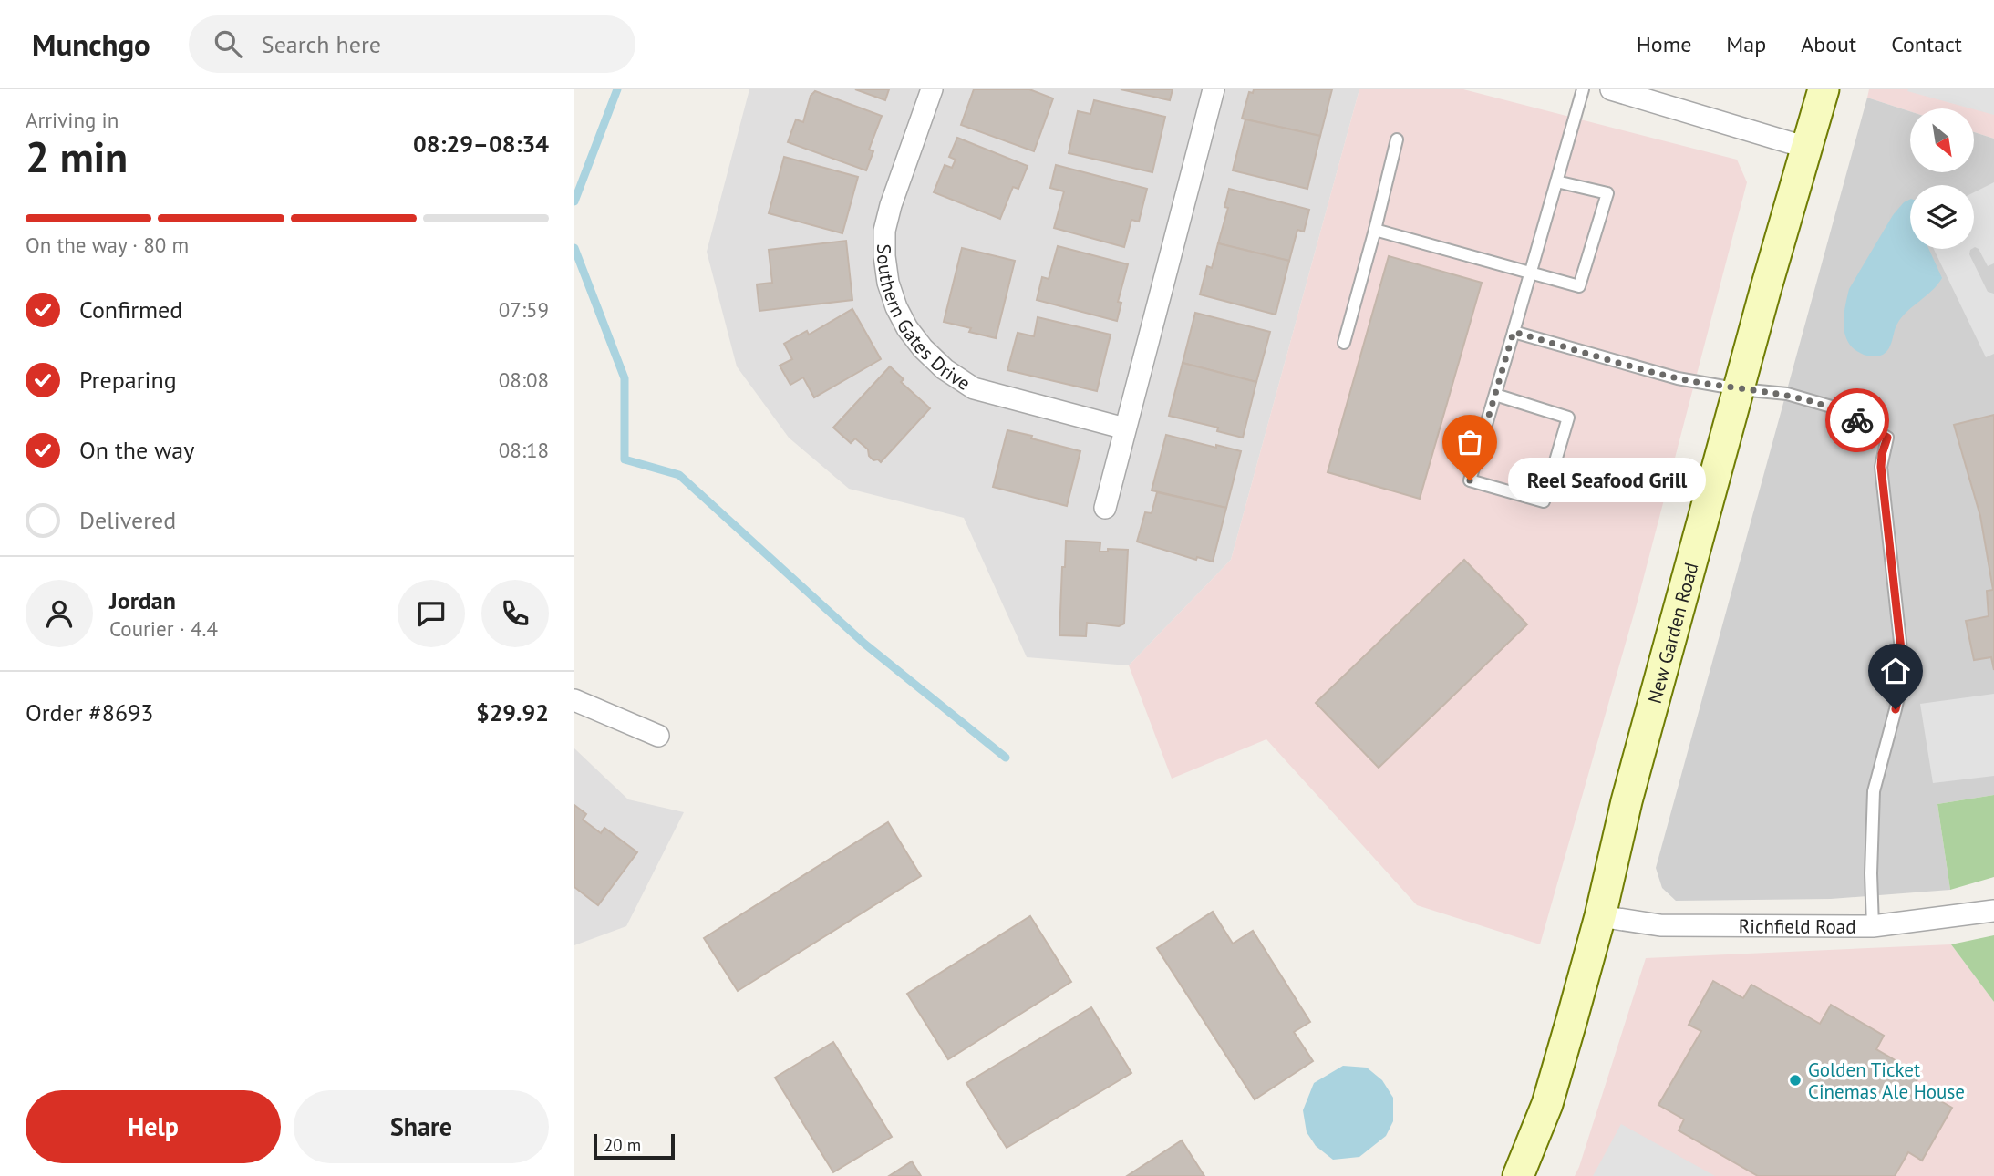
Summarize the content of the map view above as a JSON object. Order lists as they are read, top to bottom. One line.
{"streets":{"main road":["New Garden Road"],"street":["Southern Gates Drive","Richfield Road"]},"crossings":[["New Garden Road","Richfield Road"]],"places":["Reel Seafood Grill","Golden Ticket Cinemas Ale House"],"scale_bar":"20 m","north":"bottom right","page":{"header":"Munchgo","search":"Search here","nav":["Home","Map","About","Contact"],"heading":["2 min","Arriving in","08:29–08:34"],"panel":["Jordan","Courier · 4.4","Order #8693","$29.92"],"bar":"On the way · 80 m","list":[["Confirmed","07:59"],["Preparing","08:08"],["On the way","08:18"],"Delivered"],"bubble":"Reel Seafood Grill","buttons":["Help","Share"],"scale":"20 m"}}
